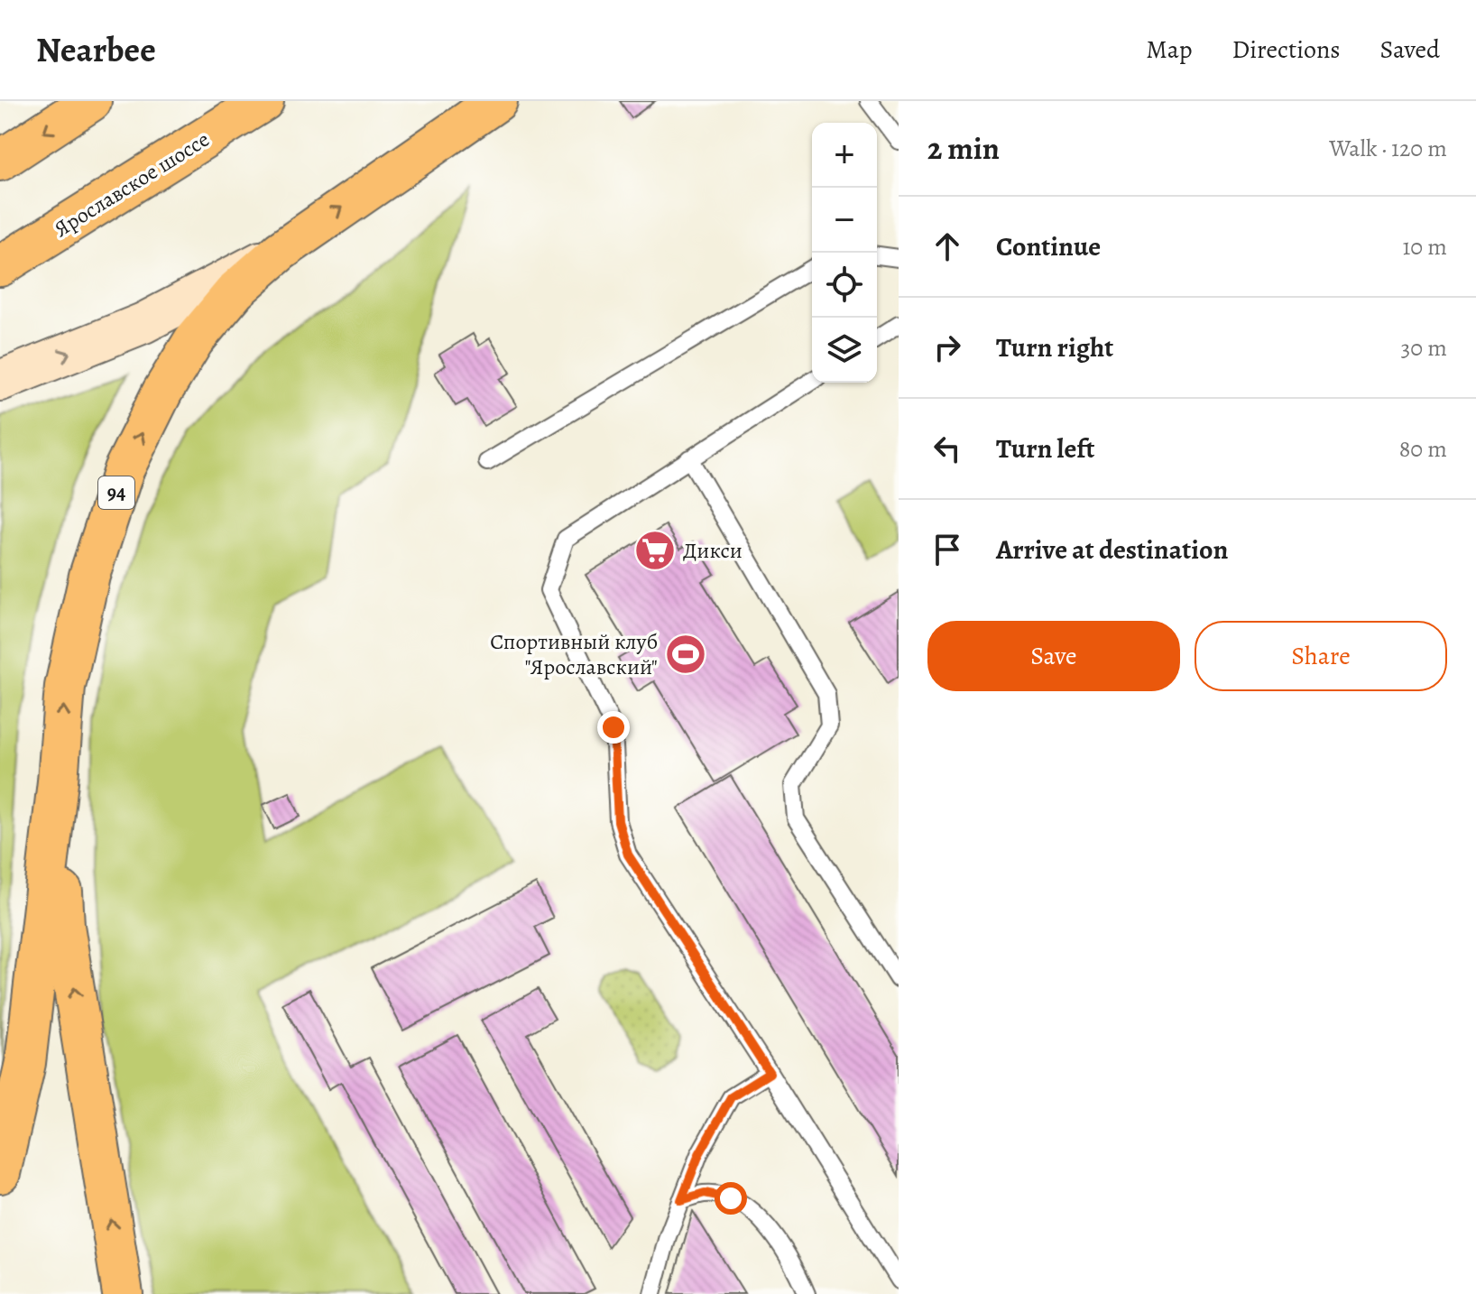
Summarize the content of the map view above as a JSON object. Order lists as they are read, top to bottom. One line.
{"streets":{"main road":["Ярославское шоссе","94"]},"places":{"supermarket":["Дикси"],"sports":["Спортивный клуб \"Ярославский\""]},"page":{"header":"Nearbee","nav":["Map","Directions","Saved"],"heading":["2 min","Walk · 120 m"],"map_buttons":["+","−"],"list":[["Continue","10 m"],["Turn right","30 m"],["Turn left","80 m"],"Arrive at destination"],"buttons":["Save","Share"]}}
